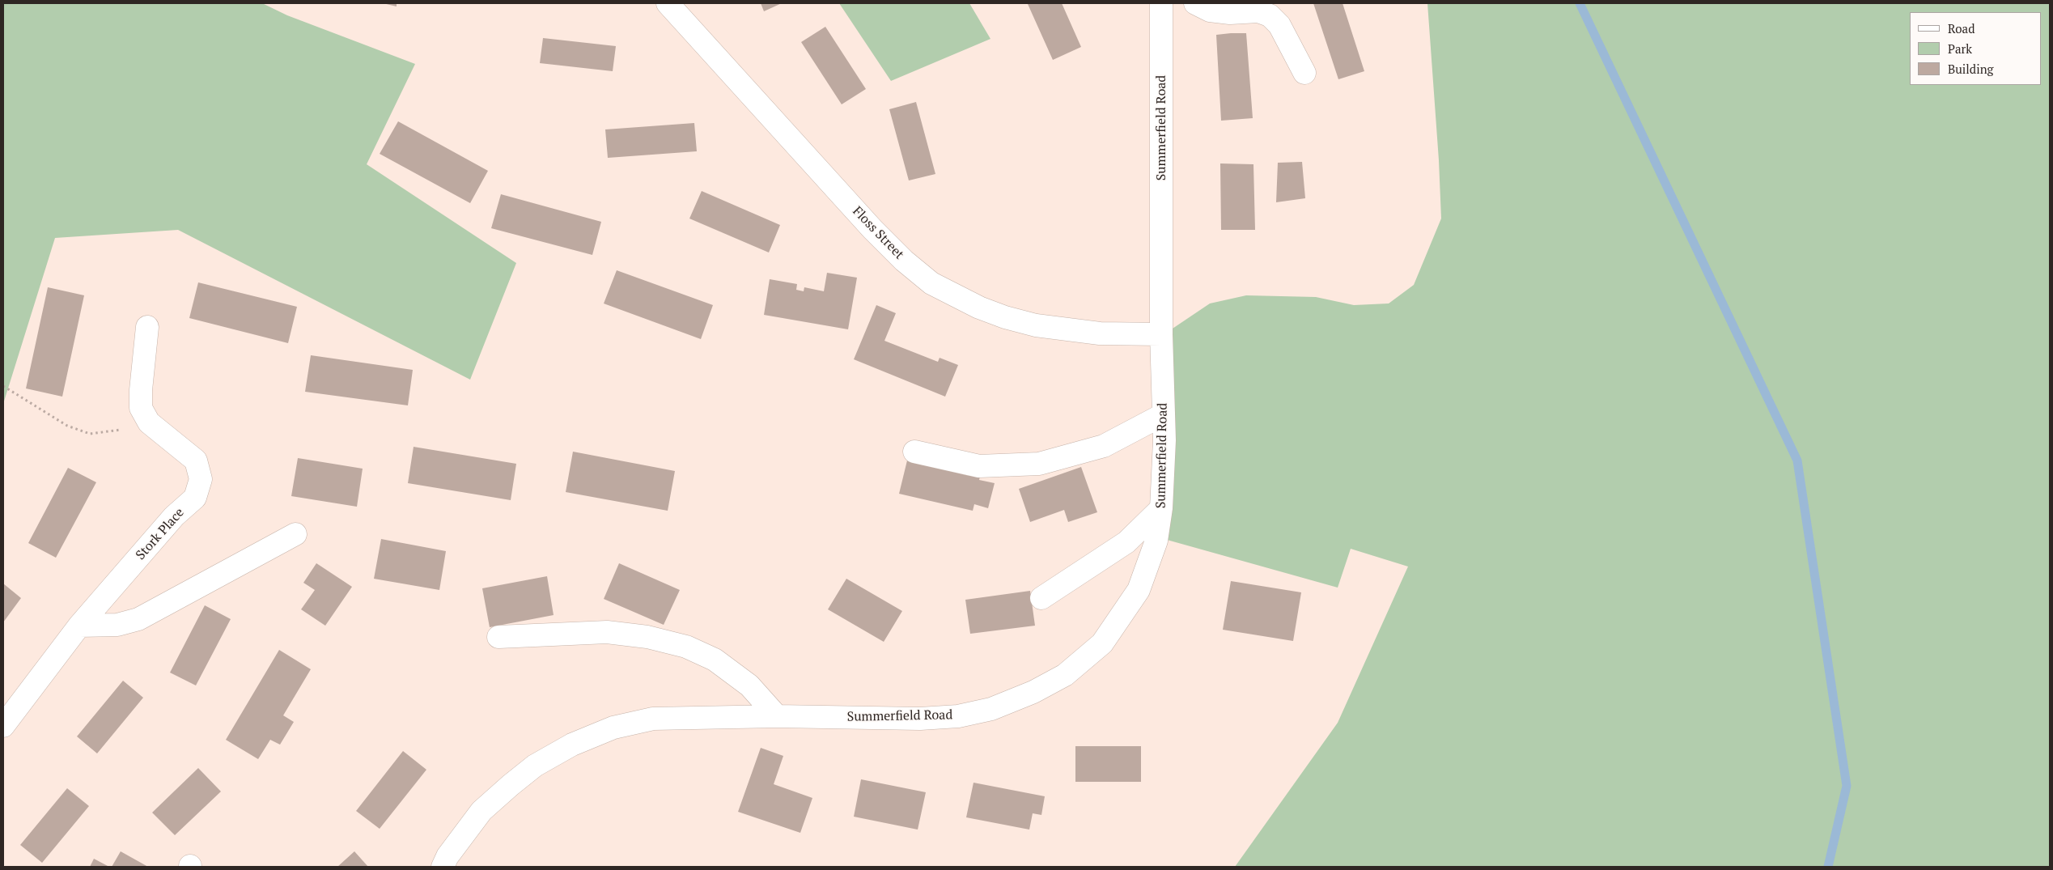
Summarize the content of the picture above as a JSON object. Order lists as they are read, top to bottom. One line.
{"streets":{"street":["Summerfield Road","Floss Street","Stork Place"]},"crossings":[["Summerfield Road","Floss Street"]],"legend":["Road","Park","Building"]}
